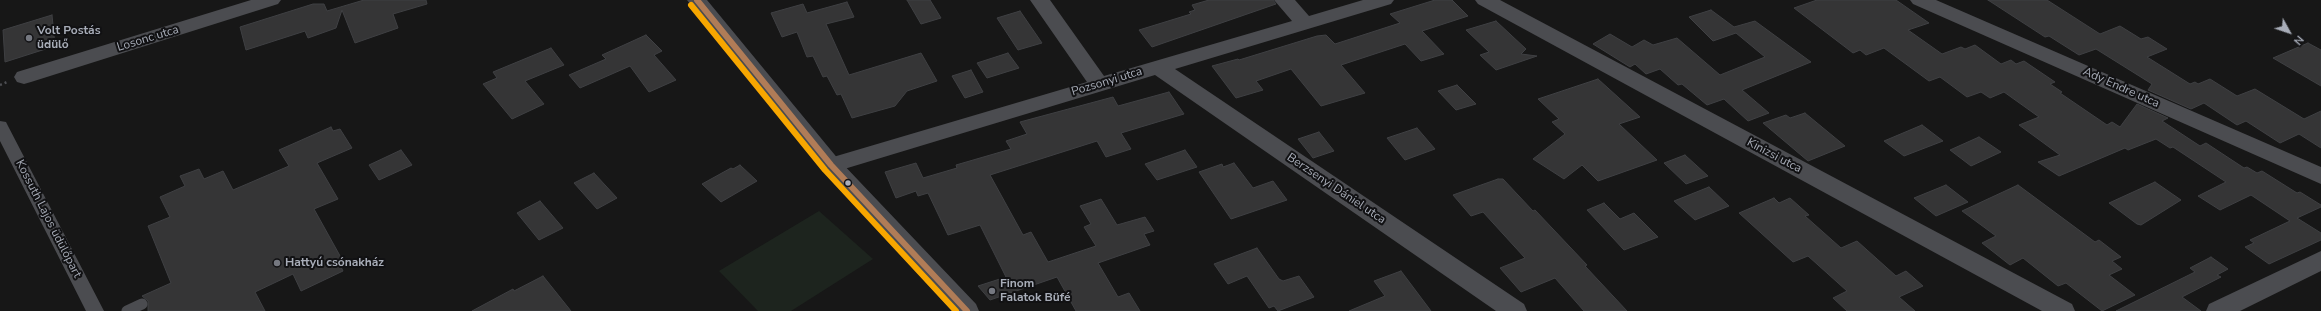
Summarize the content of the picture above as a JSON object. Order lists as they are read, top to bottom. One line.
{"streets":{"street":["Losonc utca","Pozsonyi utca","Ady Endre utca","Kinizsi utca","Berzsenyi Dániel utca","Kossuth Lajos üdülőpart"]},"crossings":[["Pozsonyi utca","Berzsenyi Dániel utca"]],"places":["Volt Postás üdülő","Hattyú csónakház","Finom Falatok Büfé"],"north":"bottom right"}
